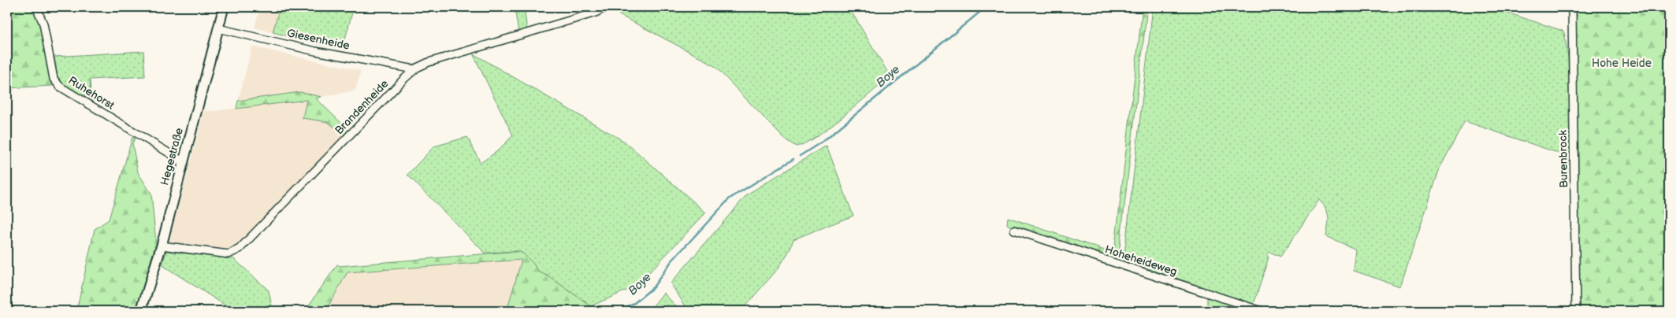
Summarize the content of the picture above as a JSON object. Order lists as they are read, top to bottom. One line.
{"streets":{"street":["Giesenheide","Ruhehorst","Brandenheide","Hegestraße","Burenbrock","Hoheheideweg"]},"crossings":[["Giesenheide","Brandenheide"],["Giesenheide","Hegestraße"],["Ruhehorst","Hegestraße"],["Brandenheide","Hegestraße"]],"water":["Boye"],"parks":["Hohe Heide"]}
